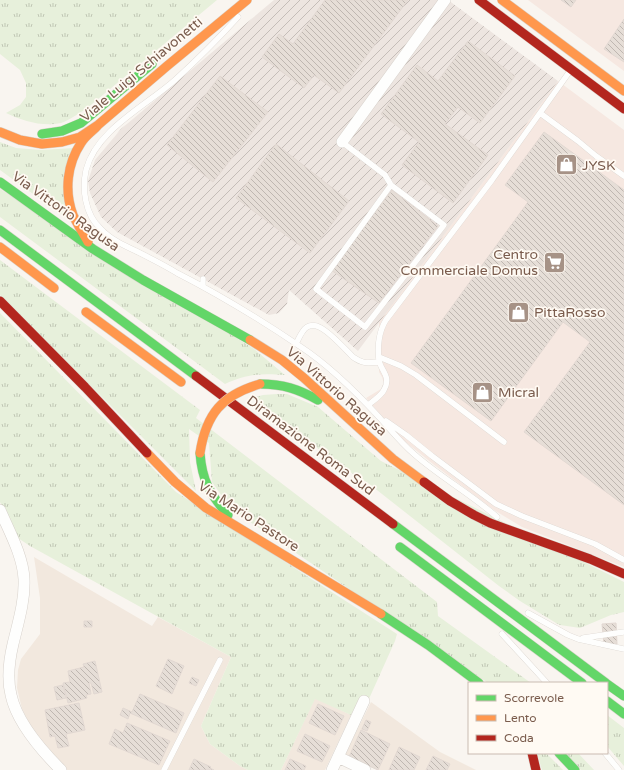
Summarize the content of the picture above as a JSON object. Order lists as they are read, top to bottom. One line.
{"streets":{"main road":["Viale Luigi Schiavonetti","Via Vittorio Ragusa","Diramazione Roma Sud","Via Mario Pastore"]},"places":{"shop":["JYSK","PittaRosso","Micral"],"supermarket":["Centro Commerciale Domus"]},"legend":["Scorrevole","Lento","Coda"]}
